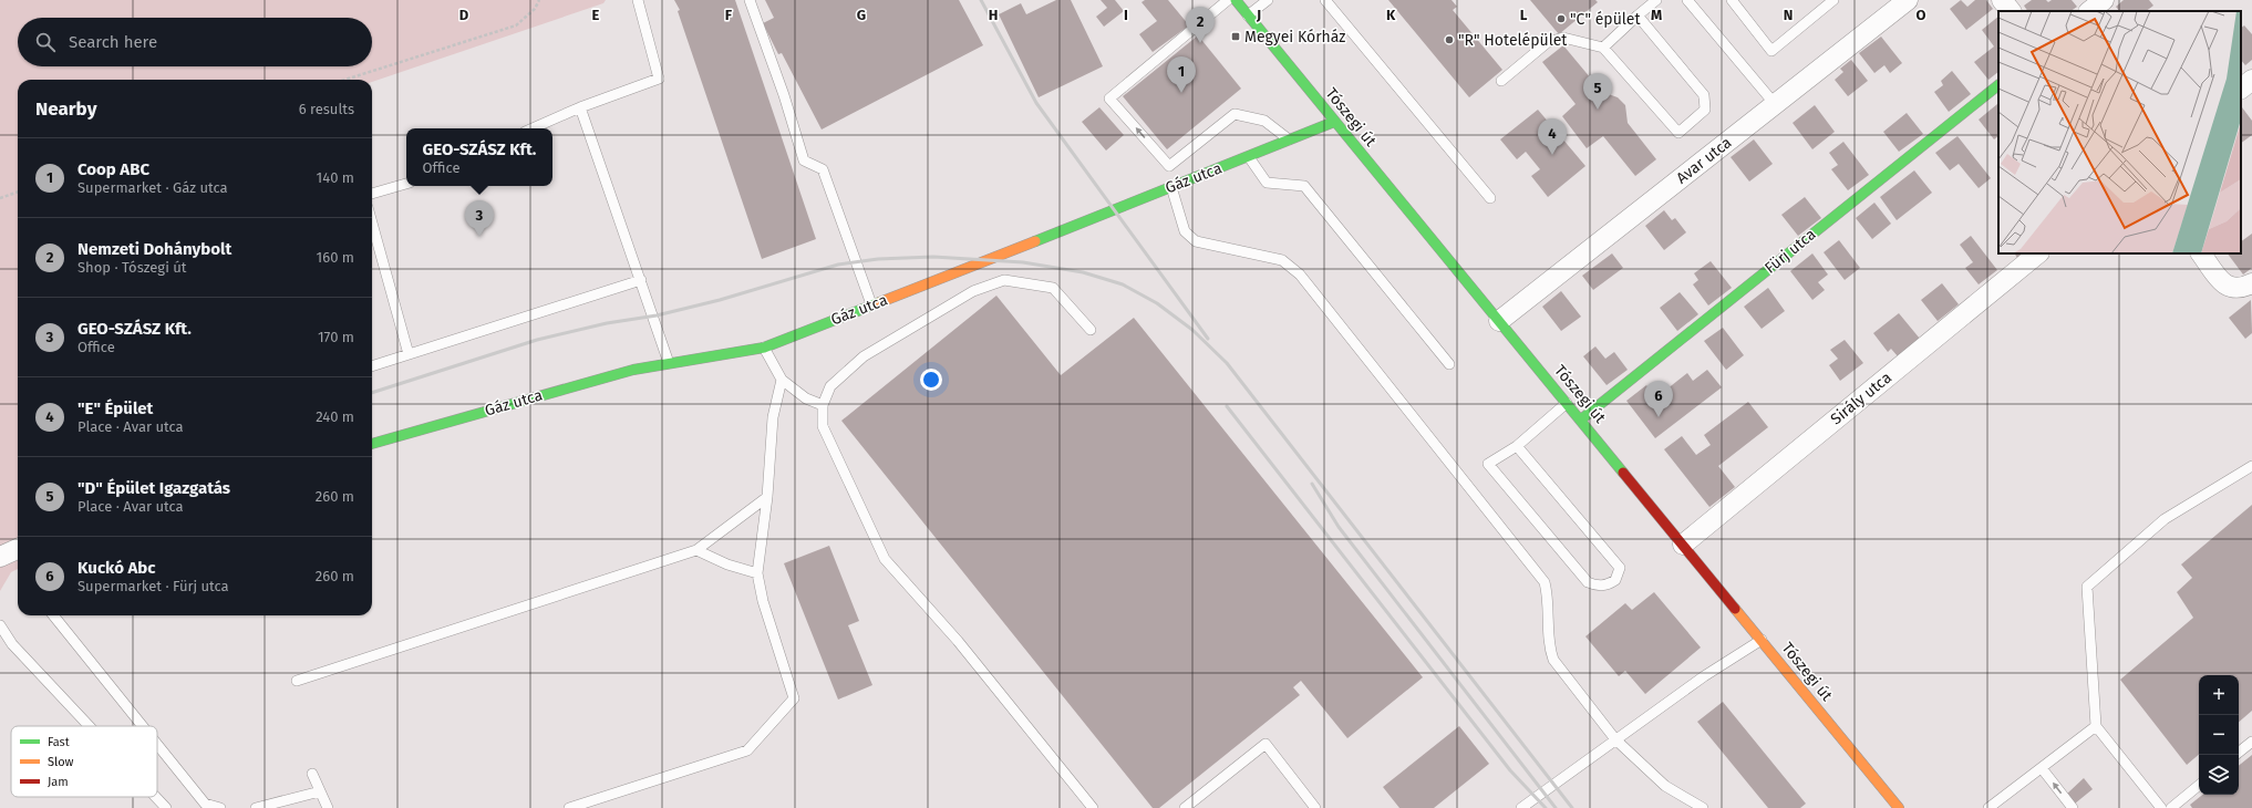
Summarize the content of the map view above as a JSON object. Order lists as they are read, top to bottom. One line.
{"streets":{"street":["Tószegi út","Avar utca","Gáz utca","Fürj utca","Sirály utca"]},"crossings":[["Tószegi út","Avar utca"],["Tószegi út","Gáz utca"],["Tószegi út","Fürj utca"],["Tószegi út","Sirály utca"]],"places":{"other":["\"C\" épület","\"R\" Hotelépület"],"transit":["Megyei Kórház"]},"legend":["Fast","Slow","Jam"],"page":{"pins":["2","1","5","4","3","6"],"search":"Search here","heading":["Nearby","6 results"],"popup":["GEO-SZÁSZ Kft.","Office"],"list":[{"mark":"1","name":"Coop ABC","note":"Supermarket · Gáz utca","value":"140 m"},{"mark":"2","name":"Nemzeti Dohánybolt","note":"Shop · Tószegi út","value":"160 m"},{"mark":"3","name":"GEO-SZÁSZ Kft.","note":"Office","value":"170 m"},{"mark":"4","name":"\"E\" Épület","note":"Place · Avar utca","value":"240 m"},{"mark":"5","name":"\"D\" Épület Igazgatás","note":"Place · Avar utca","value":"260 m"},{"mark":"6","name":"Kuckó Abc","note":"Supermarket · Fürj utca","value":"260 m"}],"map_buttons":["+","−"]},"grid":{"columns":["D","E","F","G","H","I","J","K","L","M","N","O"]}}
